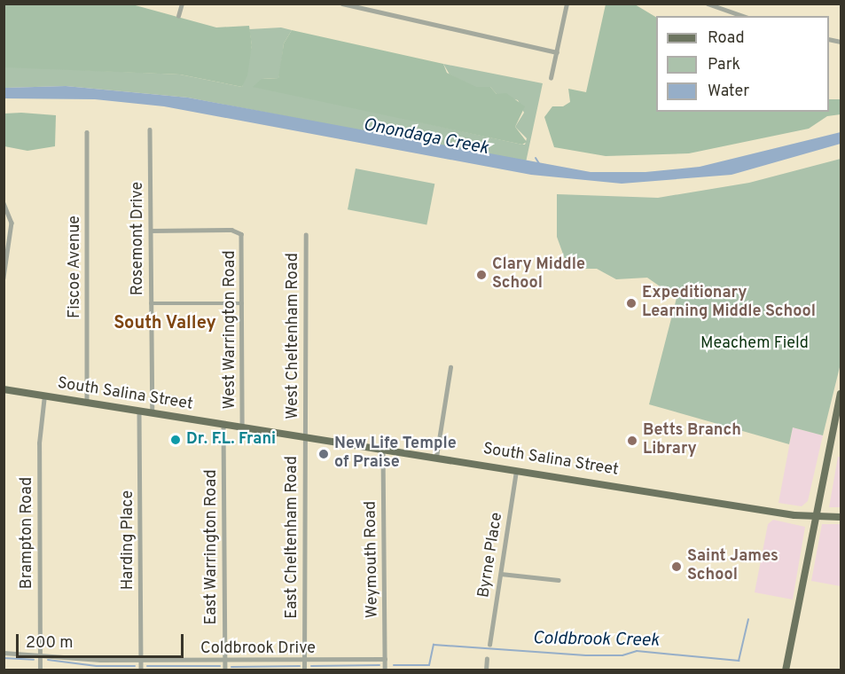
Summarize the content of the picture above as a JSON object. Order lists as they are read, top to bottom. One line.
{"streets":{"main road":["South Salina Street"],"street":["Rosemont Drive","Fiscoe Avenue","West Warrington Road","West Cheltenham Road","Brampton Road","East Cheltenham Road","Harding Place","East Warrington Road","Byrne Place","Weymouth Road","Coldbrook Drive"]},"crossings":[["Rosemont Drive","West Warrington Road"],["Rosemont Drive","South Salina Street"],["Fiscoe Avenue","South Salina Street"],["West Warrington Road","South Salina Street"],["West Cheltenham Road","South Salina Street"],["West Cheltenham Road","East Cheltenham Road"],["South Salina Street","Brampton Road"],["South Salina Street","East Cheltenham Road"],["South Salina Street","Harding Place"],["South Salina Street","East Warrington Road"],["South Salina Street","Byrne Place"],["South Salina Street","Weymouth Road"],["Brampton Road","Coldbrook Drive"],["East Cheltenham Road","Coldbrook Drive"],["Harding Place","Coldbrook Drive"],["East Warrington Road","Coldbrook Drive"],["Weymouth Road","Coldbrook Drive"]],"districts":["South Valley"],"water":["Onondaga Creek","Coldbrook Creek"],"parks":["Meachem Field"],"places":["Clary Middle School","Expeditionary Learning Middle School","Dr. F.L. Frani","Betts Branch Library","New Life Temple of Praise","Saint James School"],"legend":["Road","Park","Water"],"scale_bar":"200 m"}
